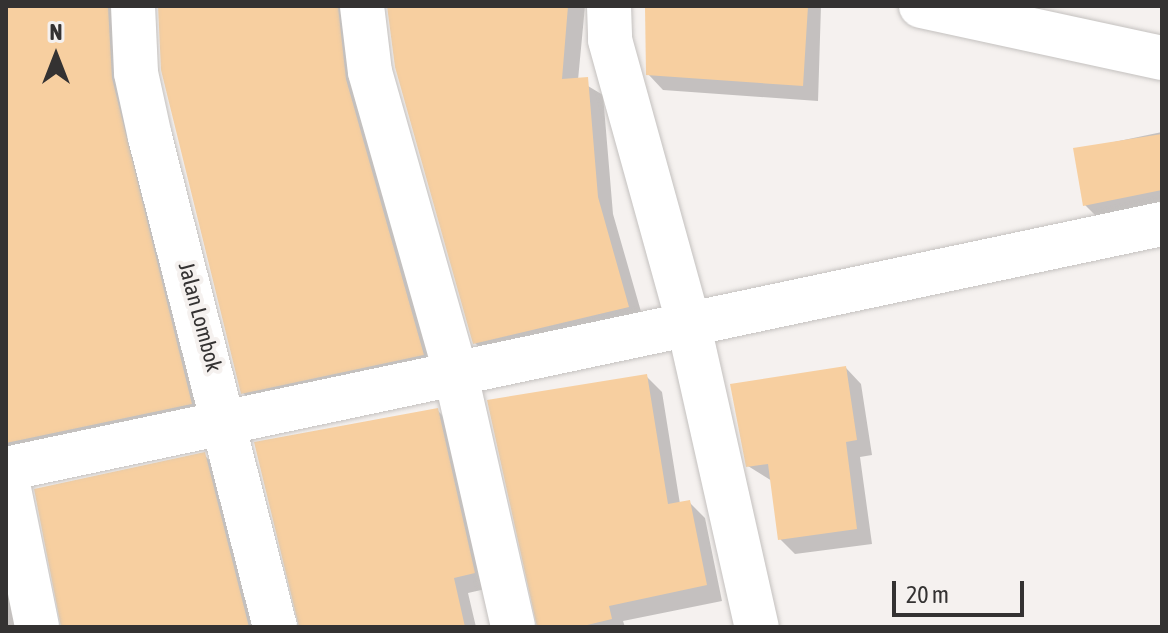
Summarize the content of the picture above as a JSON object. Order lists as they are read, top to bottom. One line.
{"streets":{"street":["Jalan Lombok"]},"scale_bar":"20 m","north":"top"}
